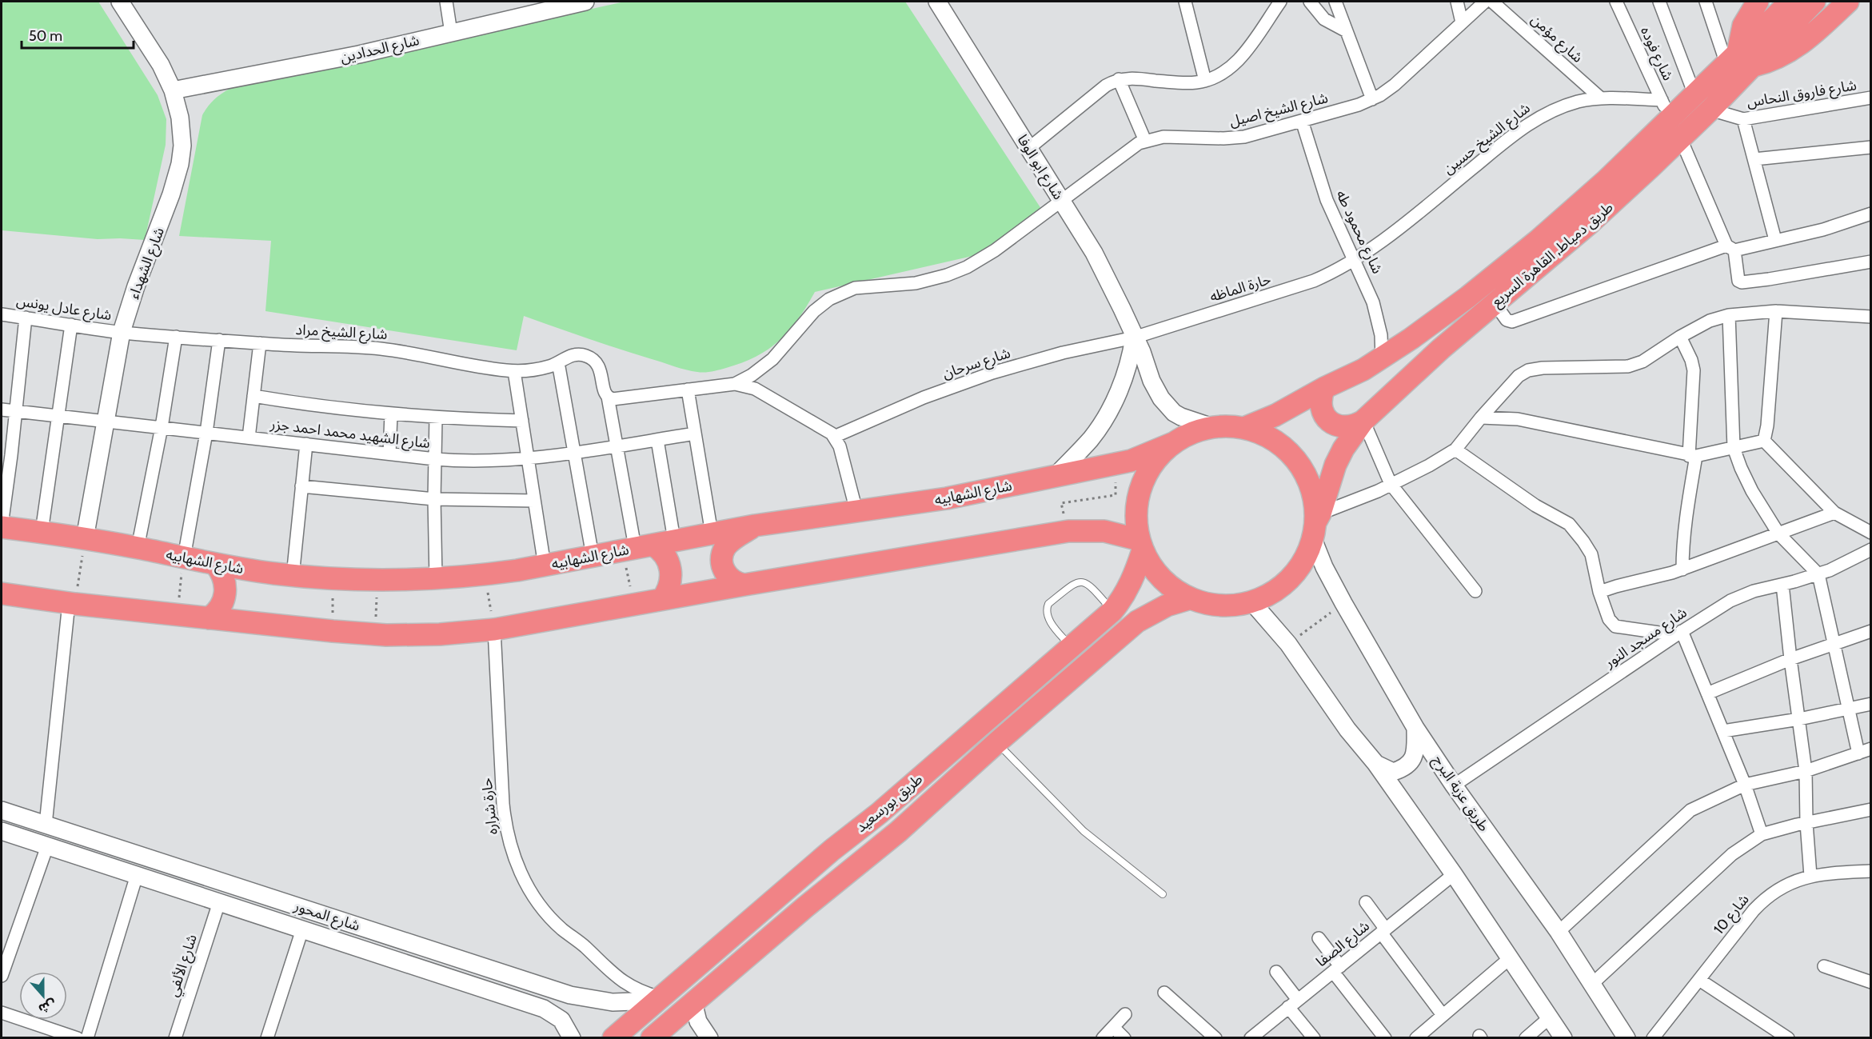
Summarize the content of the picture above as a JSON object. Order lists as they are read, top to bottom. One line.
{"streets":{"highway":["طريق دمياط, القاهرة السريع","شارع الشهابيه","طريق بورسعيد"],"street":["شارع مؤمن","شارع الحدادين","شارع فوده","شارع فاروق النحاس","شارع الشيخ اصيل","شارع الشيخ حسين","شارع ابو الوفا","شارع محمود طه","شارع الشهداء","حارة الماظه","شارع عادل يونس","شارع الشيخ مراد","شارع سرحان","شارع الشهيد محمد احمد جزر","شارع مسجد النور","طريق عزبة البرج","حارة شراره","شارع 10","شارع المحور","شارع الصفا","شارع الألفي"]},"crossings":[["شارع مؤمن","شارع الشيخ حسين"],["شارع الحدادين","شارع الشهداء"],["شارع فوده","شارع الشيخ حسين"],["شارع فوده","طريق دمياط, القاهرة السريع"],["شارع فاروق النحاس","طريق دمياط, القاهرة السريع"],["شارع الشيخ اصيل","شارع ابو الوفا"],["شارع الشيخ اصيل","شارع محمود طه"],["شارع الشيخ حسين","شارع محمود طه"],["شارع الشيخ حسين","طريق دمياط, القاهرة السريع"],["شارع الشيخ حسين","حارة الماظه"],["شارع ابو الوفا","حارة الماظه"],["شارع ابو الوفا","شارع سرحان"],["شارع ابو الوفا","شارع الشهابيه"],["شارع محمود طه","طريق دمياط, القاهرة السريع"],["شارع محمود طه","حارة الماظه"],["طريق دمياط, القاهرة السريع","شارع الشهابيه"],["طريق دمياط, القاهرة السريع","طريق عزبة البرج"],["طريق دمياط, القاهرة السريع","طريق بورسعيد"],["شارع الشهداء","شارع عادل يونس"],["شارع الشهداء","شارع الشيخ مراد"],["شارع الشهداء","شارع الشهيد محمد احمد جزر"],["شارع الشهداء","شارع الشهابيه"],["حارة الماظه","شارع سرحان"],["شارع عادل يونس","شارع الشيخ مراد"],["شارع الشيخ مراد","شارع الشهيد محمد احمد جزر"],["شارع الشيخ مراد","شارع الشهابيه"],["شارع مسجد النور","طريق عزبة البرج"],["طريق بورسعيد","حارة شراره"],["طريق بورسعيد","شارع المحور"],["حارة شراره","شارع المحور"],["شارع المحور","شارع الألفي"]],"scale_bar":"50 m","north":"bottom"}
